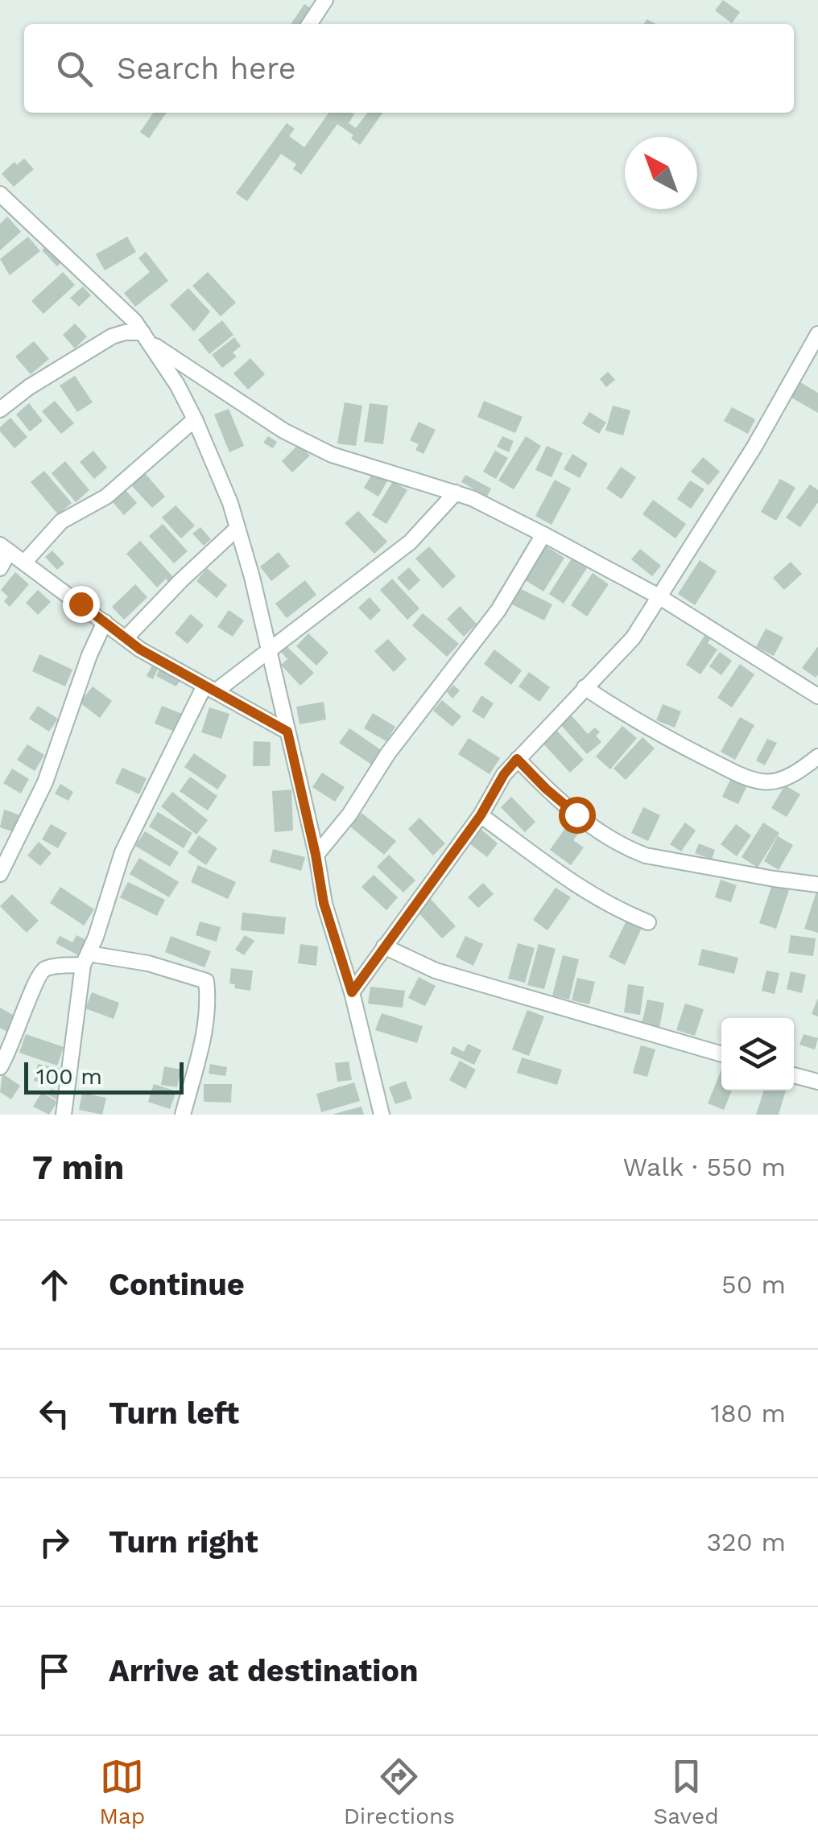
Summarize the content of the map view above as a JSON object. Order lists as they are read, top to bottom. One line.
{"scale_bar":"100 m","north":"top left","page":{"search":"Search here","scale":"100 m","heading":["7 min","Walk · 550 m"],"list":[["Continue","50 m"],["Turn left","180 m"],["Turn right","320 m"],"Arrive at destination"],"nav":["Map","Directions","Saved"]}}
